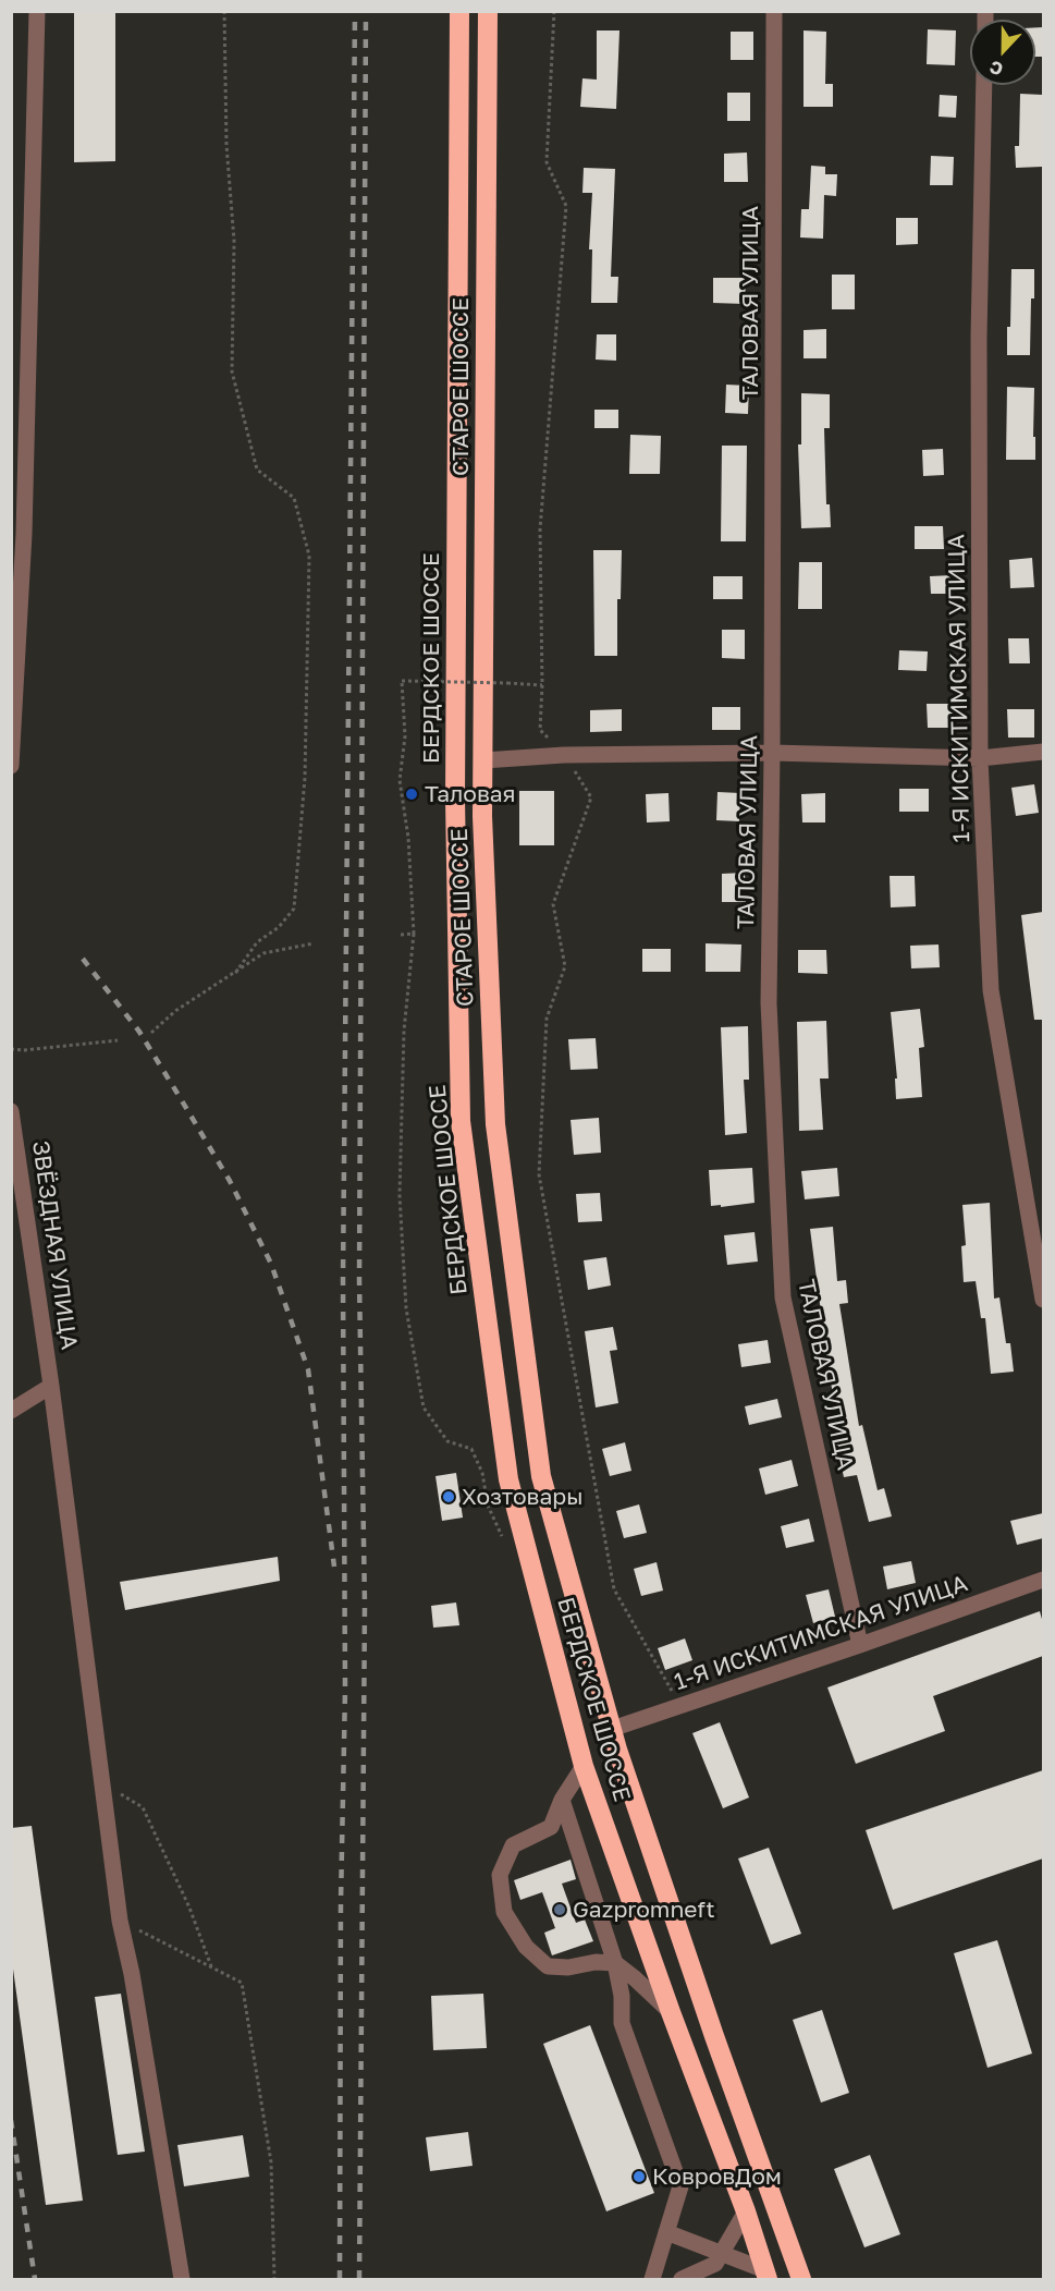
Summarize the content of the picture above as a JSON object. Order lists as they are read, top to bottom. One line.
{"streets":{"highway":["СТАРОЕ ШОССЕ","БЕРДСКОЕ ШОССЕ"],"street":["ТАЛОВАЯ УЛИЦА","1-Я ИСКИТИМСКАЯ УЛИЦА","ЗВЁЗДНАЯ УЛИЦА"]},"crossings":[["ТАЛОВАЯ УЛИЦА","1-Я ИСКИТИМСКАЯ УЛИЦА"],["СТАРОЕ ШОССЕ","БЕРДСКОЕ ШОССЕ"],["СТАРОЕ ШОССЕ","1-Я ИСКИТИМСКАЯ УЛИЦА"],["БЕРДСКОЕ ШОССЕ","1-Я ИСКИТИМСКАЯ УЛИЦА"]],"places":["Таловая","Хозтовары","Gazpromneft","КовровДом"],"north":"bottom"}
